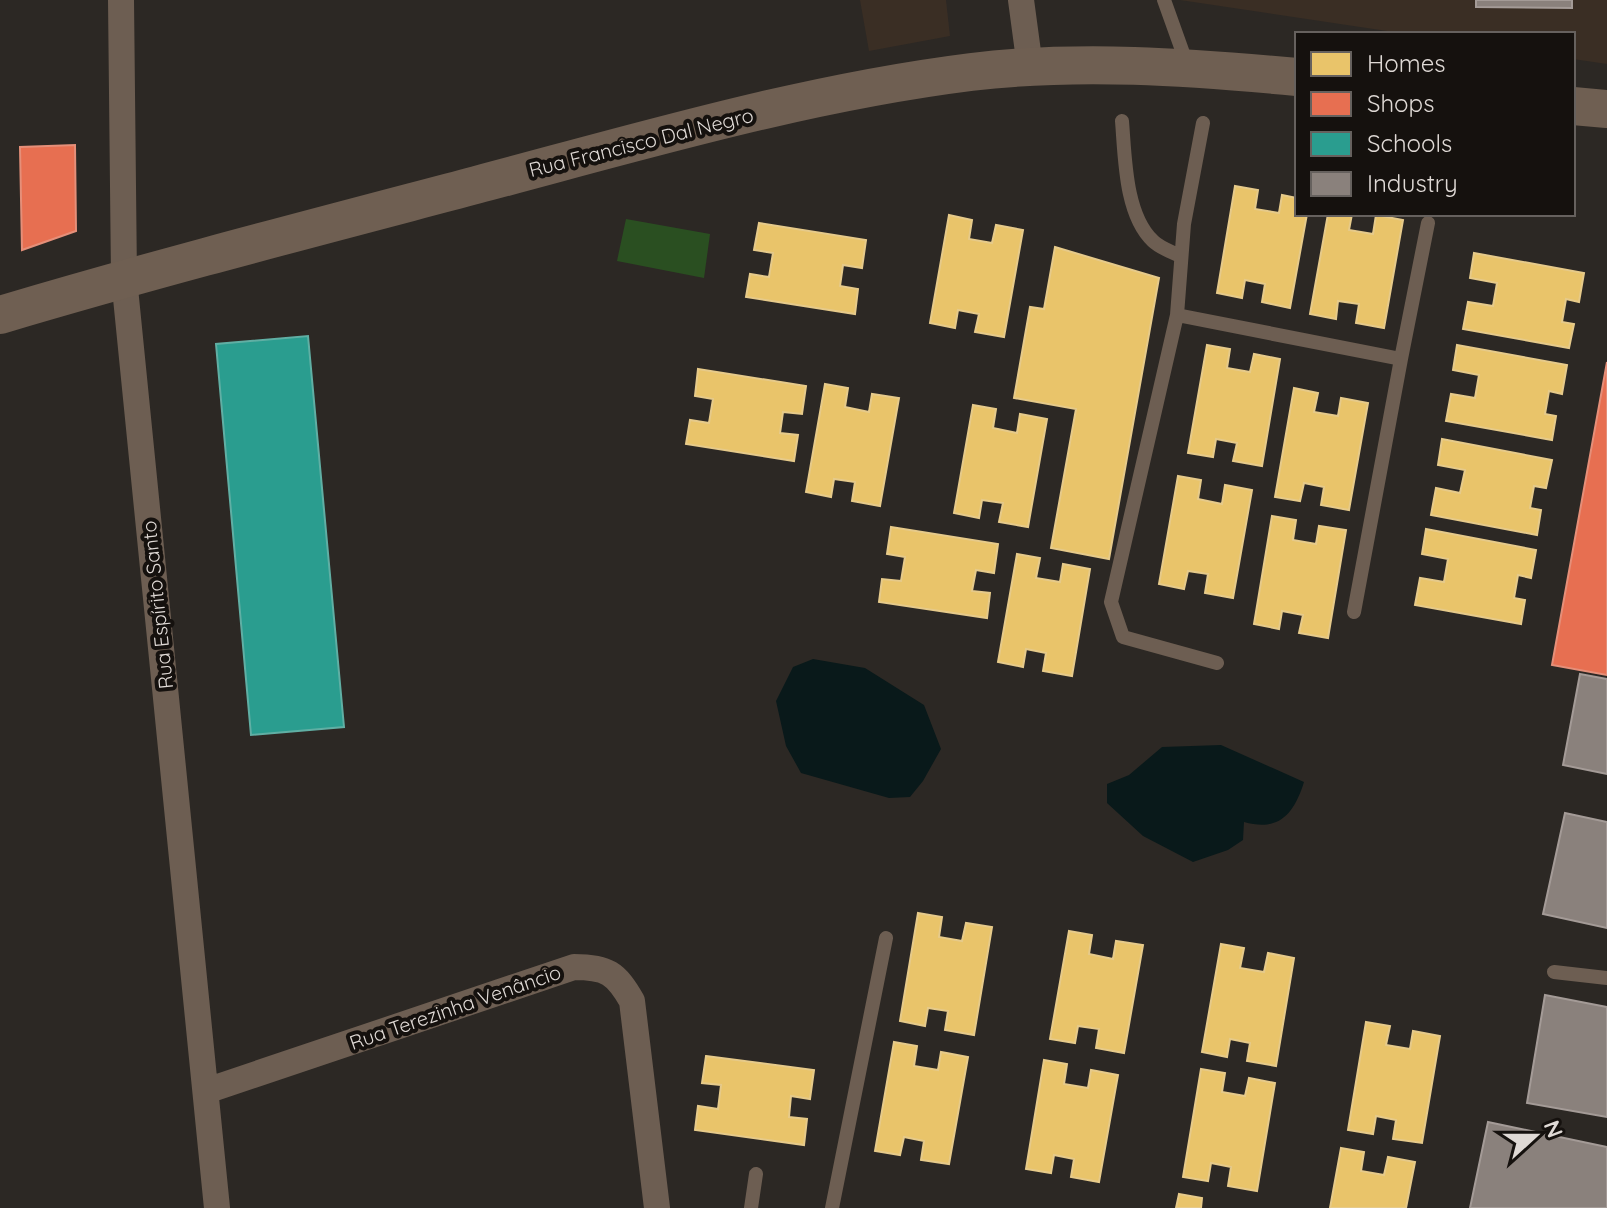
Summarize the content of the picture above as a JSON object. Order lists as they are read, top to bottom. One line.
{"streets":{"street":["Rua Francisco Dal Negro","Rua Espírito Santo","Rua Terezinha Venâncio"]},"crossings":[["Rua Francisco Dal Negro","Rua Espírito Santo"],["Rua Espírito Santo","Rua Terezinha Venâncio"]],"legend":["Homes","Shops","Schools","Industry"],"north":"right"}
